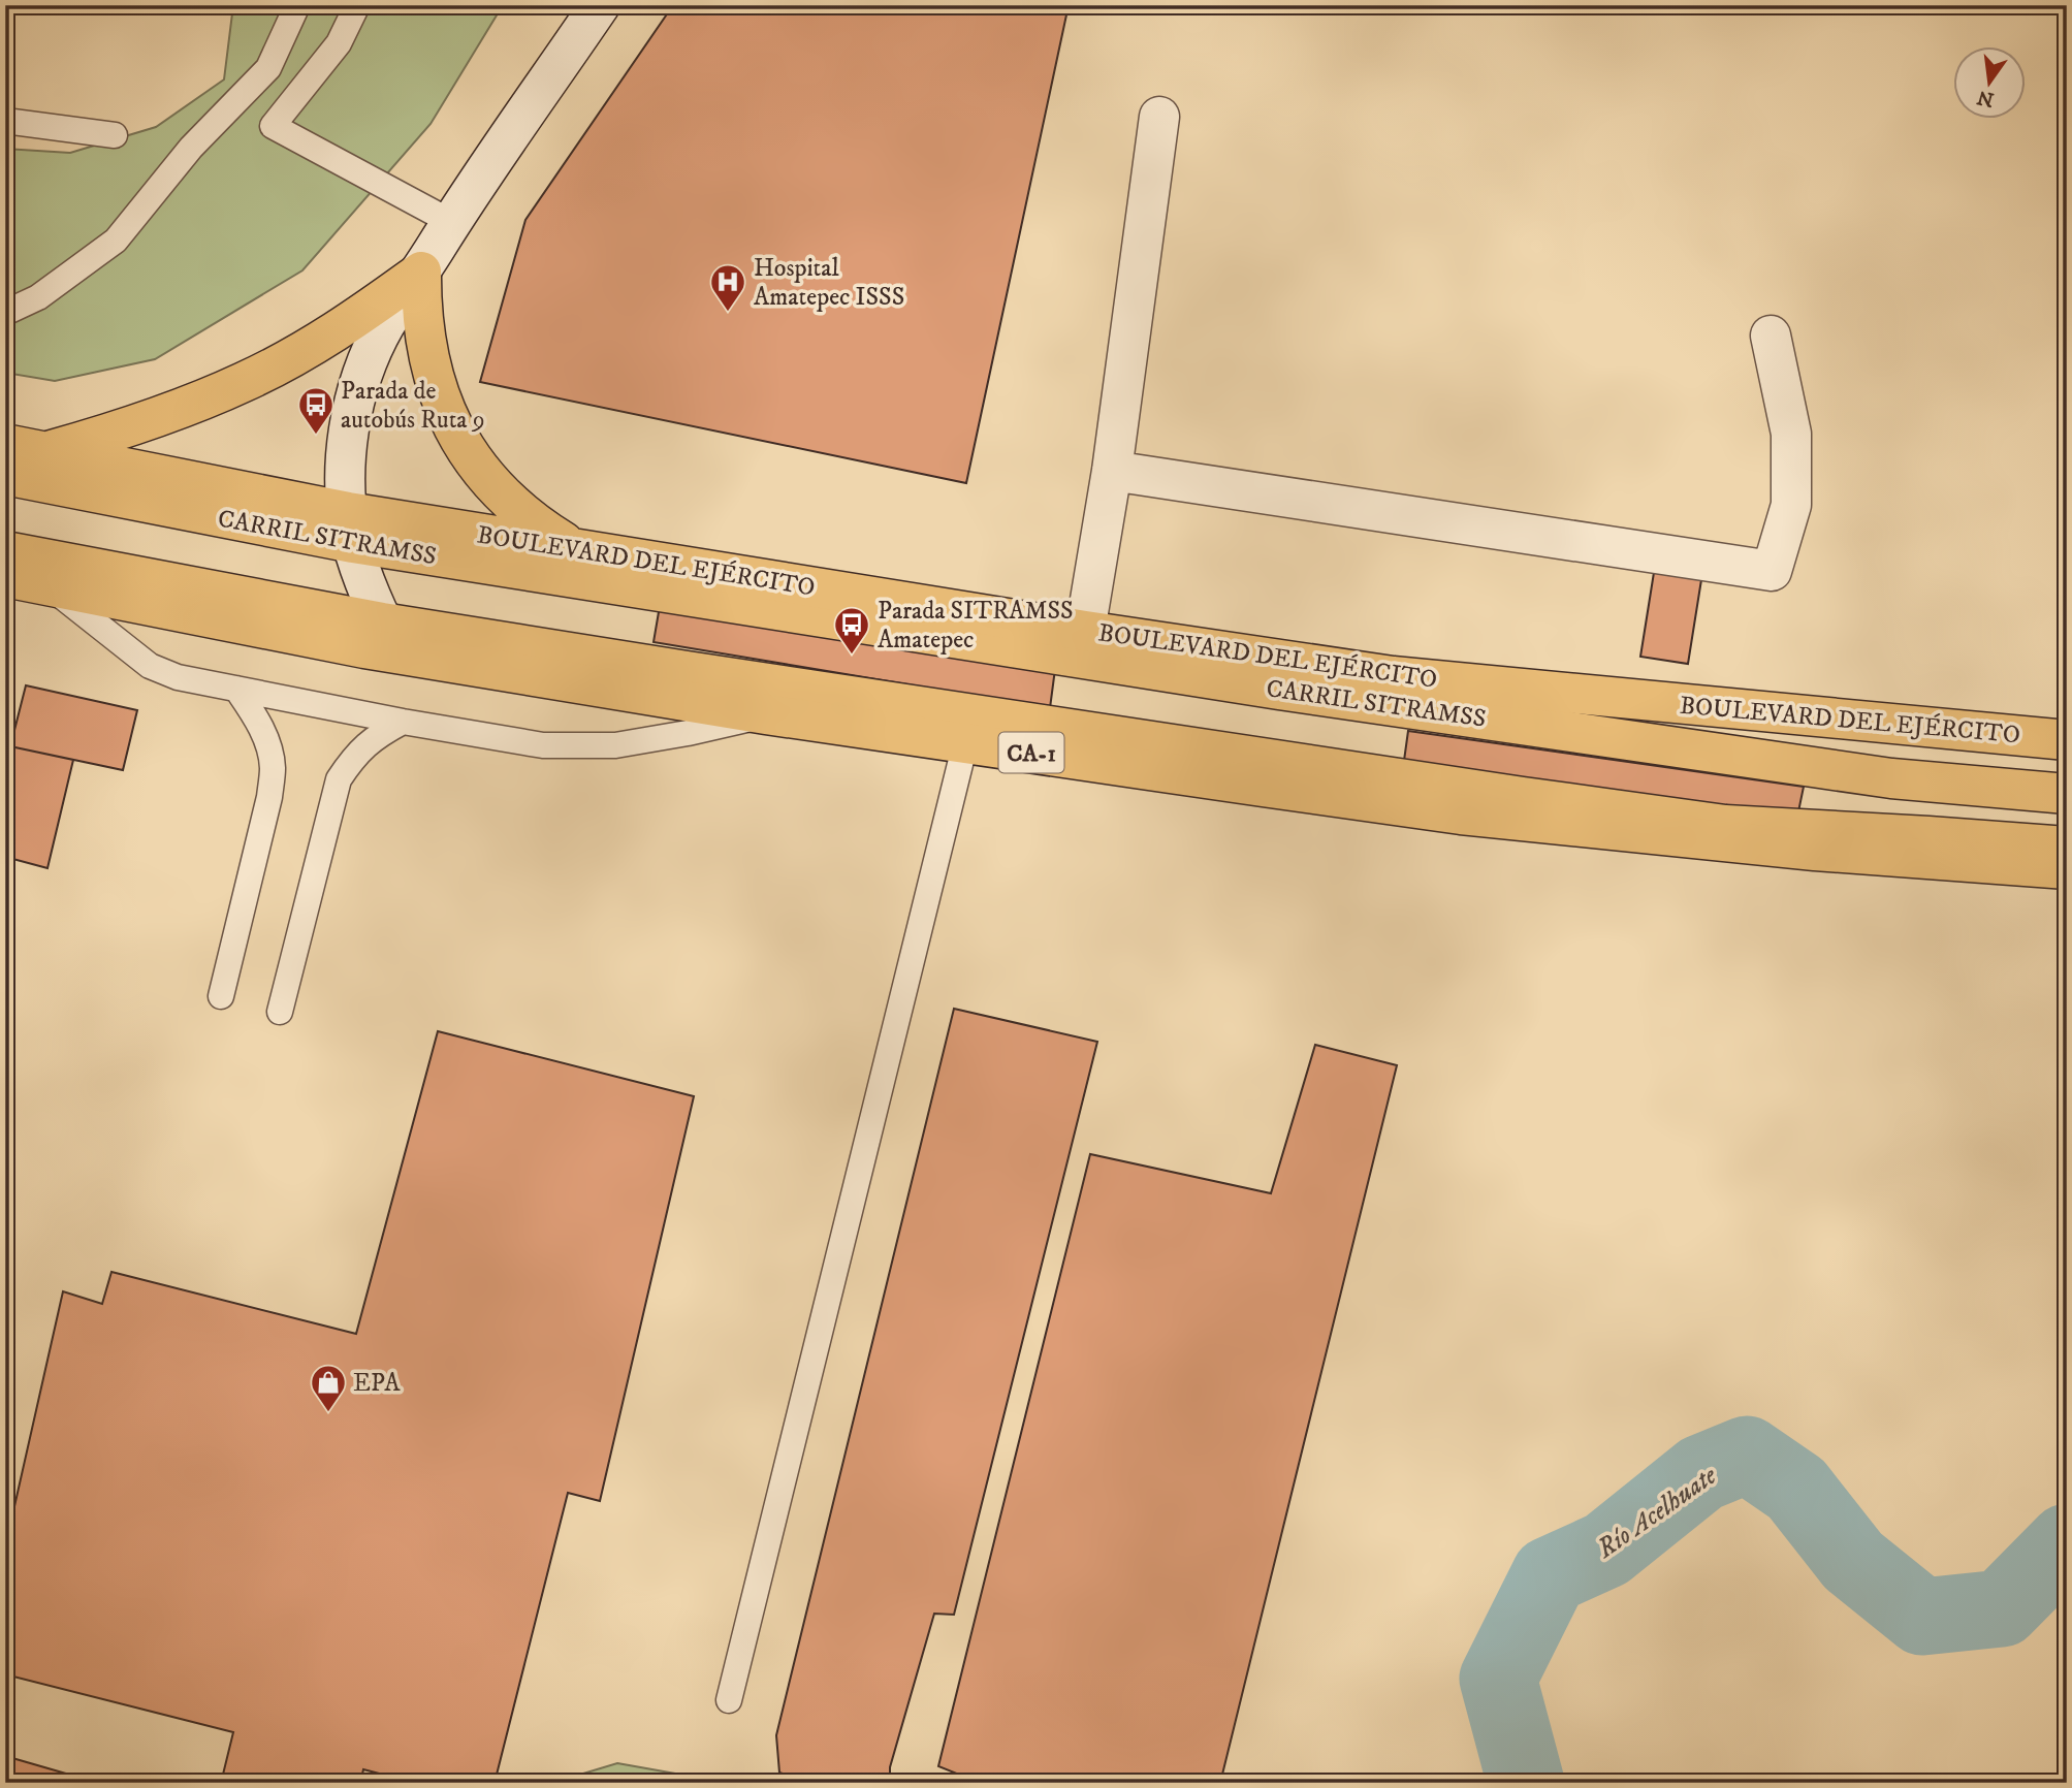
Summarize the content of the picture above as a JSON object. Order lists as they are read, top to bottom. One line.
{"streets":{"main road":["CARRIL SITRAMSS","BOULEVARD DEL EJÉRCITO","CA-1"]},"crossings":[["CARRIL SITRAMSS","BOULEVARD DEL EJÉRCITO"]],"water":["Río Acelhuate"],"places":{"hospital":["Hospital Amatepec ISSS"],"bus stop":["Parada de autobús Ruta 9","Parada SITRAMSS Amatepec"],"shop":["EPA"]},"north":"bottom"}
